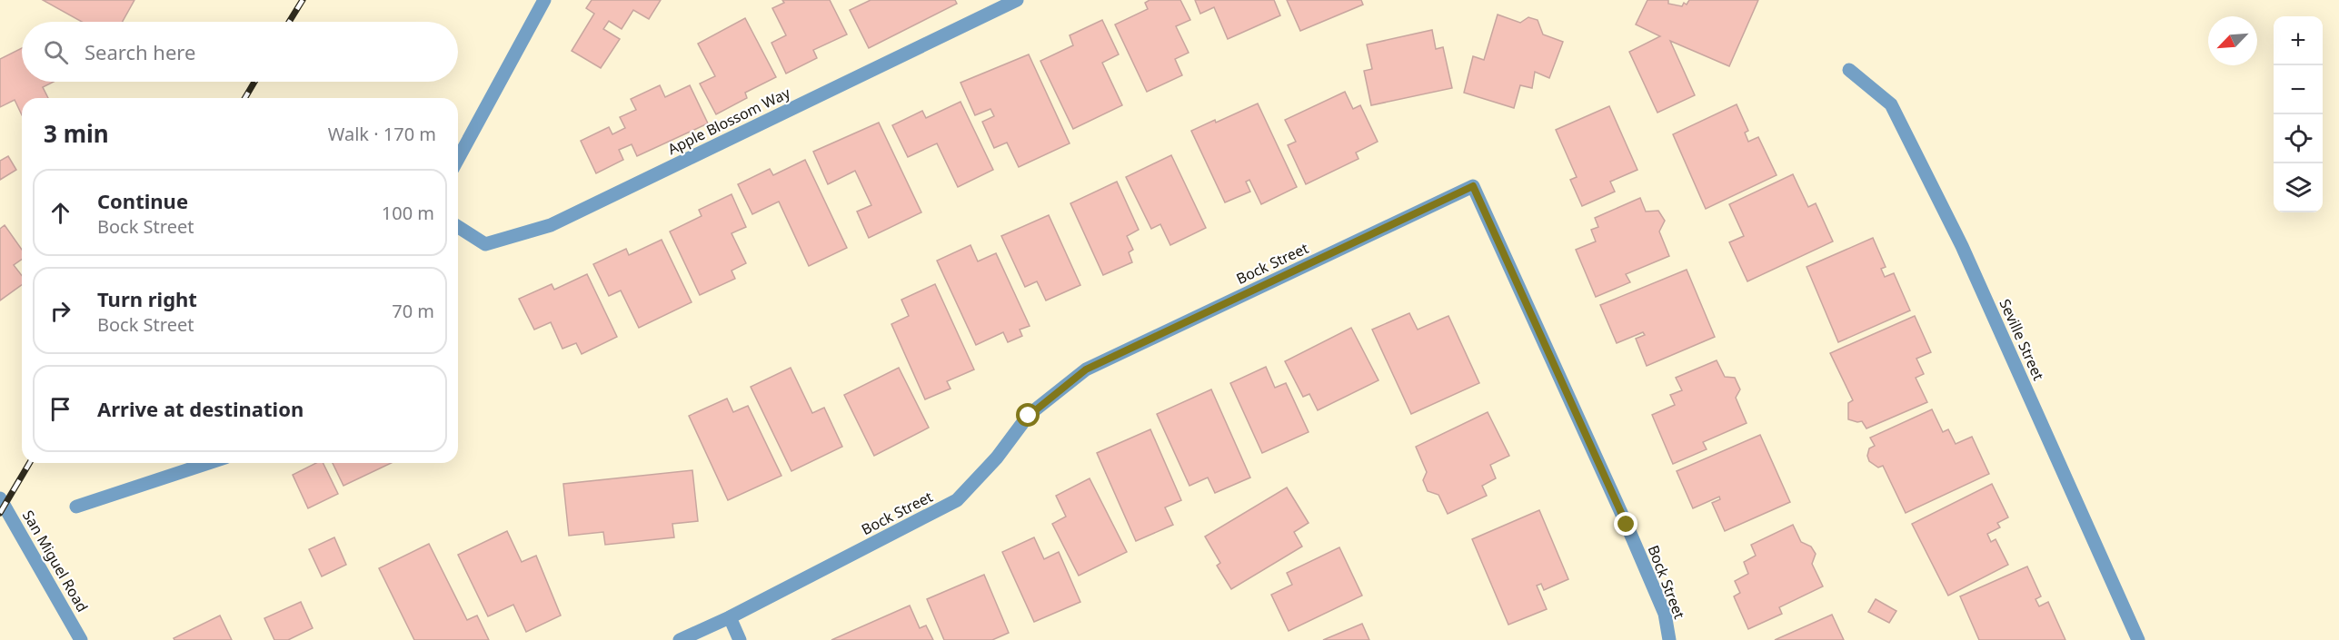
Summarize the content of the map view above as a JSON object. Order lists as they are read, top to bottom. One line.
{"streets":{"street":["Apple Blossom Way","Bock Street","Seville Street","San Miguel Road"]},"north":"bottom left","page":{"map_buttons":["+","−"],"search":"Search here","heading":["3 min","Walk · 170 m"],"list":[["Continue","Bock Street","100 m"],["Turn right","Bock Street","70 m"],"Arrive at destination"]}}
